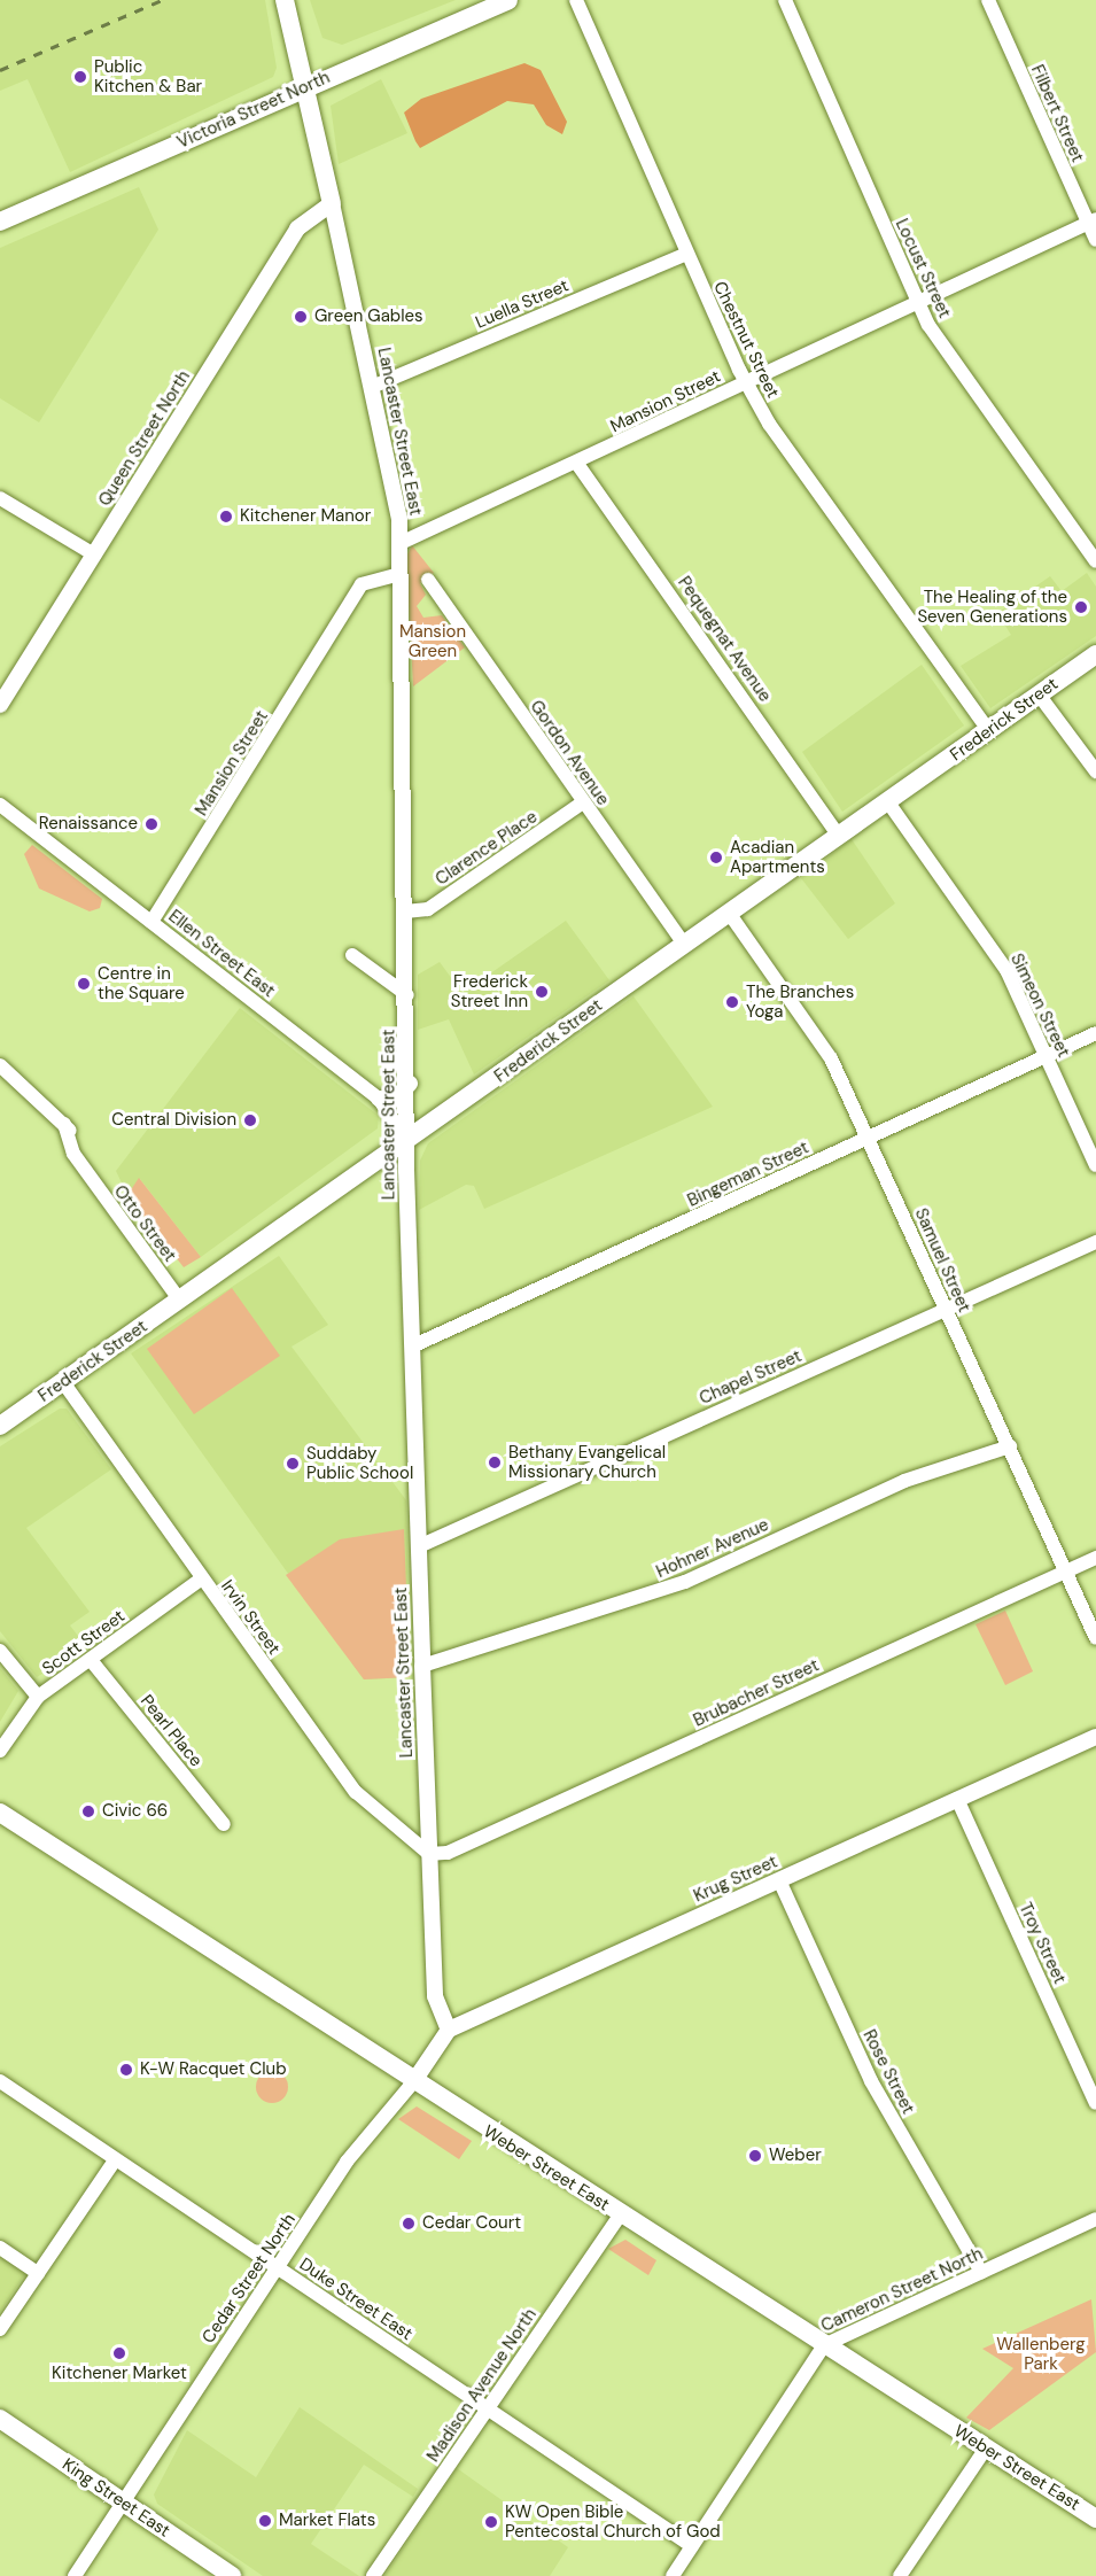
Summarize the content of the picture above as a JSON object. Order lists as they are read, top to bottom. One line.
{"streets":{"main road":["Victoria Street North","Frederick Street","Weber Street East","King Street East"],"street":["Filbert Street","Locust Street","Luella Street","Chestnut Street","Mansion Street","Lancaster Street East","Queen Street North","Pequegnat Avenue","Gordon Avenue","Clarence Place","Ellen Street East","Simeon Street","Bingeman Street","Otto Street","Samuel Street","Chapel Street","Hohner Avenue","Irvin Street","Scott Street","Brubacher Street","Pearl Place","Krug Street","Troy Street","Rose Street","Cedar Street North","Cameron Street North","Duke Street East","Madison Avenue North"]},"crossings":[["Filbert Street","Mansion Street"],["Locust Street","Mansion Street"],["Luella Street","Chestnut Street"],["Luella Street","Lancaster Street East"],["Chestnut Street","Mansion Street"],["Chestnut Street","Frederick Street"],["Mansion Street","Lancaster Street East"],["Mansion Street","Pequegnat Avenue"],["Mansion Street","Ellen Street East"],["Lancaster Street East","Queen Street North"],["Lancaster Street East","Frederick Street"],["Lancaster Street East","Clarence Place"],["Lancaster Street East","Ellen Street East"],["Lancaster Street East","Bingeman Street"],["Lancaster Street East","Chapel Street"],["Lancaster Street East","Hohner Avenue"],["Lancaster Street East","Irvin Street"],["Lancaster Street East","Brubacher Street"],["Lancaster Street East","Krug Street"],["Pequegnat Avenue","Frederick Street"],["Frederick Street","Gordon Avenue"],["Frederick Street","Ellen Street East"],["Frederick Street","Simeon Street"],["Frederick Street","Otto Street"],["Frederick Street","Samuel Street"],["Frederick Street","Irvin Street"],["Gordon Avenue","Clarence Place"],["Simeon Street","Bingeman Street"],["Bingeman Street","Samuel Street"],["Samuel Street","Chapel Street"],["Samuel Street","Hohner Avenue"],["Samuel Street","Brubacher Street"],["Irvin Street","Scott Street"],["Irvin Street","Brubacher Street"],["Scott Street","Pearl Place"],["Krug Street","Troy Street"],["Krug Street","Rose Street"],["Rose Street","Cameron Street North"],["Weber Street East","Cedar Street North"],["Weber Street East","Cameron Street North"],["Weber Street East","Madison Avenue North"],["Cedar Street North","Duke Street East"],["Cedar Street North","King Street East"],["Cameron Street North","Duke Street East"],["Duke Street East","Madison Avenue North"]],"parks":["Mansion Green","Wallenberg Park"],"places":["Public Kitchen & Bar","Green Gables","Kitchener Manor","The Healing of the Seven Generations","Renaissance","Acadian Apartments","Centre in the Square","Frederick Street Inn","The Branches Yoga","Central Division","Bethany Evangelical Missionary Church","Suddaby Public School","Civic 66","K-W Racquet Club","Weber","Cedar Court","Kitchener Market","Market Flats","KW Open Bible Pentecostal Church of God"]}
